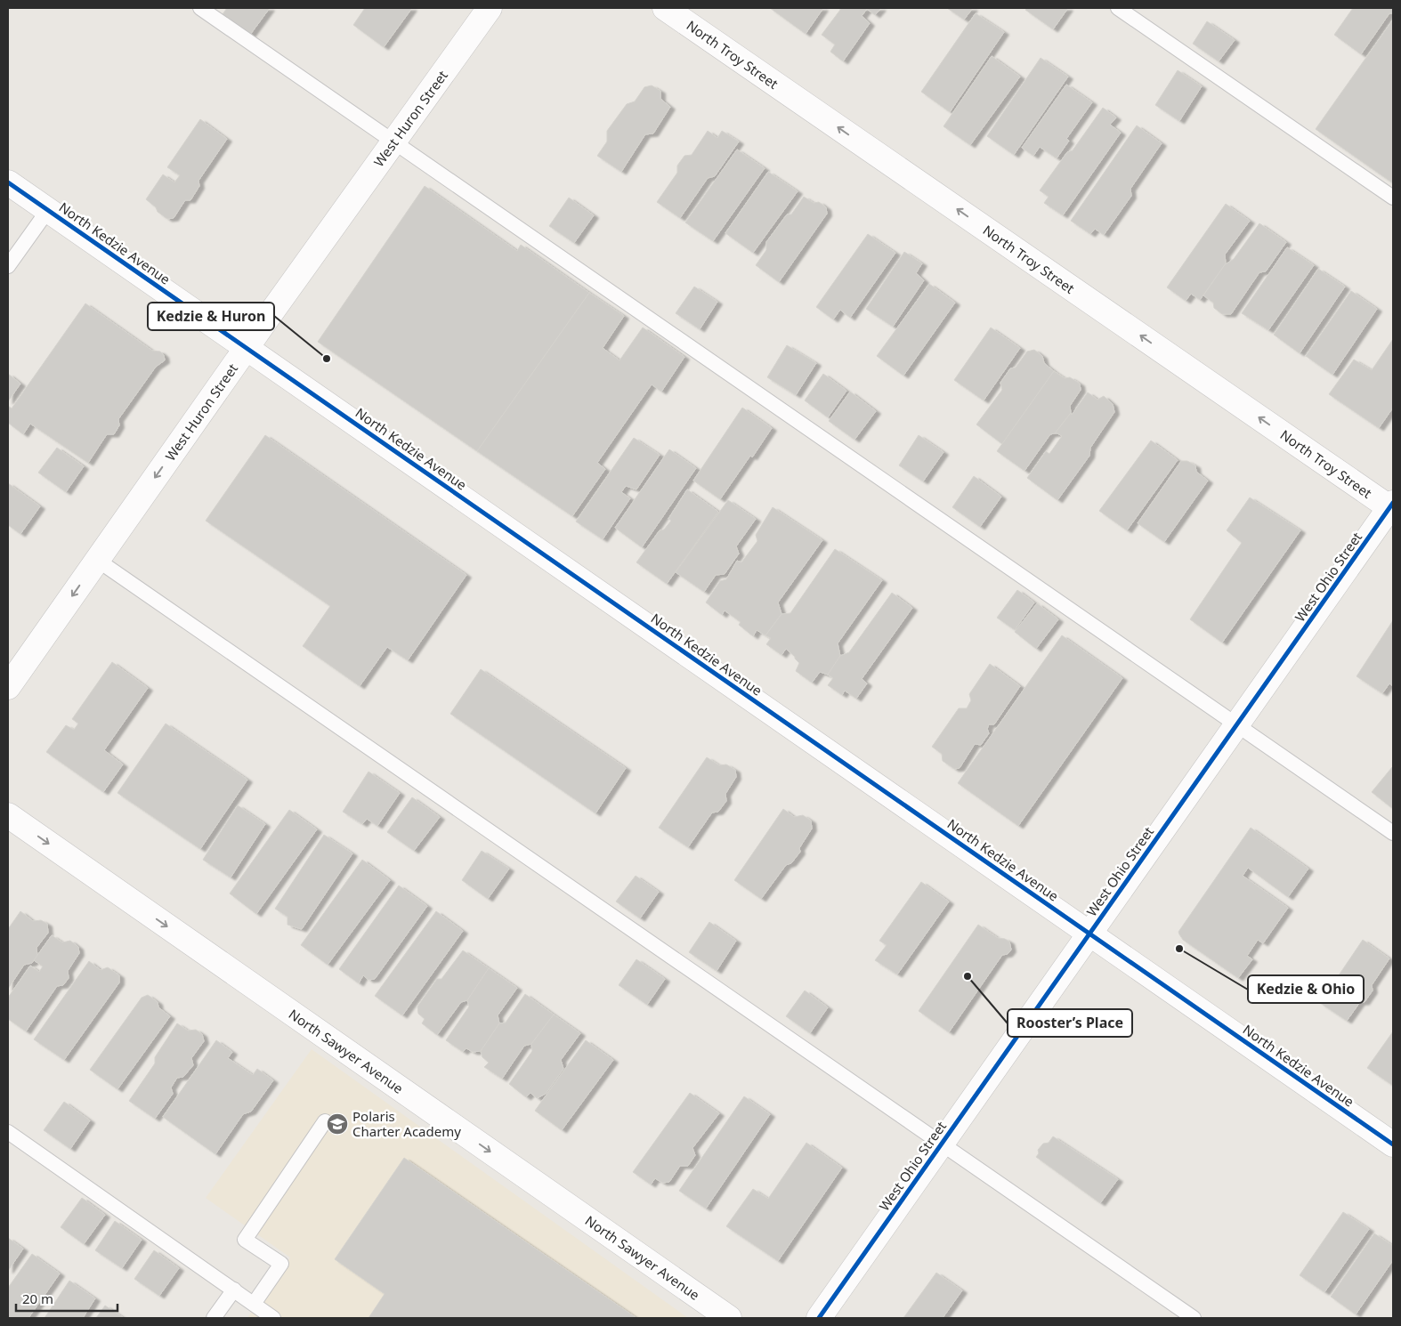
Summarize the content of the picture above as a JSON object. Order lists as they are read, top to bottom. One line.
{"streets":{"street":["North Troy Street","West Huron Street","North Kedzie Avenue","West Ohio Street","North Sawyer Avenue"]},"crossings":[["North Troy Street","West Ohio Street"],["West Huron Street","North Kedzie Avenue"],["North Kedzie Avenue","West Ohio Street"]],"one_way":["North Troy Street","West Huron Street","North Sawyer Avenue"],"places":{"other":["Kedzie & Huron","Kedzie & Ohio","Rooster’s Place"],"school or university":["Polaris Charter Academy"]},"scale_bar":"20 m"}
